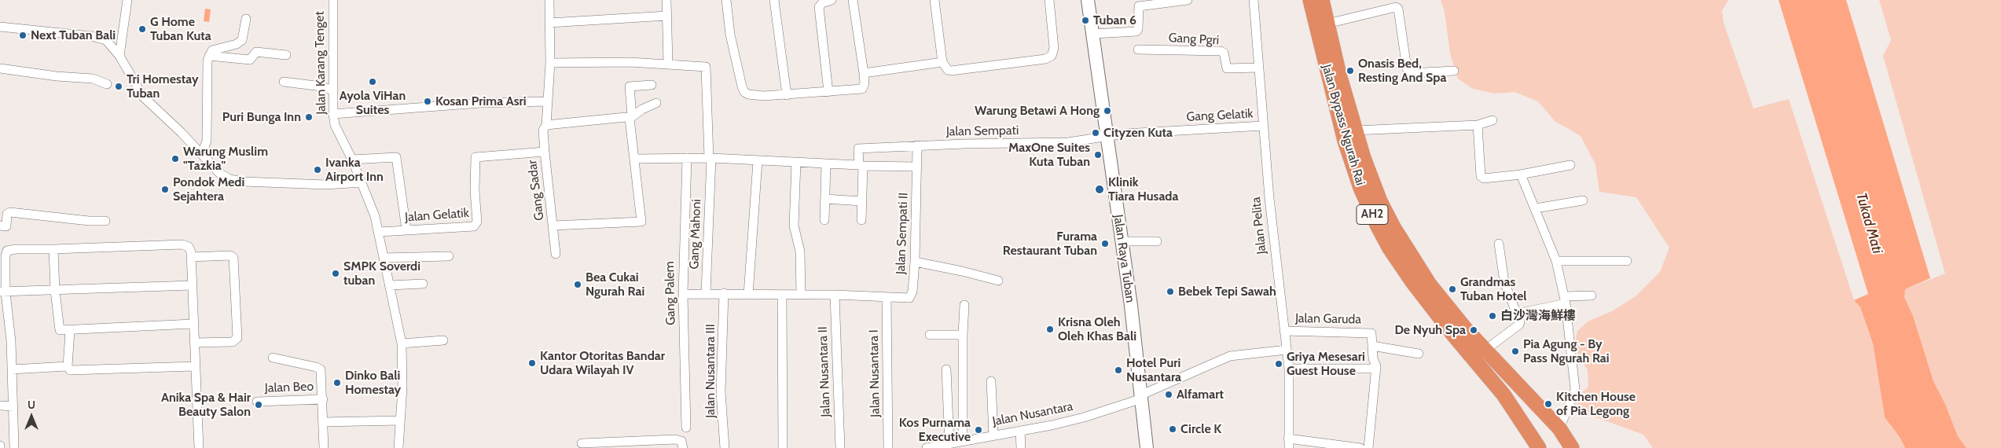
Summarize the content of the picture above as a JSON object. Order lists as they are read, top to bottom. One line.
{"streets":{"highway":["Jalan Bypass Ngurah Rai","AH2"],"main road":["Jalan Raya Tuban"],"street":["Gang Pgri","Jalan Karang Tenget","Gang Gelatik","Jalan Sempati","Gang Sadar","Jalan Gelatik","Jalan Pelita","Jalan Sempati II","Gang Mahoni","Gang Palem","Jalan Garuda","Jalan Nusantara III","Jalan Nusantara II","Jalan Nusantara I","Jalan Beo","Jalan Nusantara"]},"crossings":[["Gang Pgri","Jalan Pelita"],["Jalan Karang Tenget","Jalan Gelatik"],["Gang Gelatik","Jalan Sempati"],["Gang Gelatik","Jalan Pelita"],["Gang Gelatik","Jalan Raya Tuban"],["Jalan Bypass Ngurah Rai","AH2"],["Jalan Sempati","Jalan Sempati II"],["Jalan Sempati","Jalan Raya Tuban"],["Gang Sadar","Jalan Gelatik"],["Jalan Pelita","Jalan Garuda"],["Jalan Pelita","Jalan Nusantara"],["Jalan Sempati II","Jalan Nusantara I"],["Jalan Raya Tuban","Jalan Nusantara"]],"water":["Tukad Mati"],"places":["Tuban 6","G Home Tuban Kuta","Next Tuban Bali","Onasis Bed, Resting And Spa","Ayola ViHan Suites","Tri Homestay Tuban","Kosan Prima Asri","Warung Betawi A Hong","Puri Bunga Inn","Cityzen Kuta","MaxOne Suites Kuta Tuban","Warung Muslim \"Tazkia\"","Ivanka Airport Inn","Pondok Medi Sejahtera","Klinik Tiara Husada","Furama Restaurant Tuban","SMPK Soverdi tuban","Bea Cukai Ngurah Rai","Grandmas Tuban Hotel","Bebek Tepi Sawah","白沙灣海鮮樓","Krisna Oleh Oleh Khas Bali","De Nyuh Spa","Pia Agung - By Pass Ngurah Rai","Kantor Otoritas Bandar Udara Wilayah IV","Griya Mesesari Guest House","Hotel Puri Nusantara","Dinko Bali Homestay","Alfamart","Kitchen House of Pia Legong","Anika Spa & Hair Beauty Salon","Circle K","Kos Purnama Executive"],"north":"top"}
